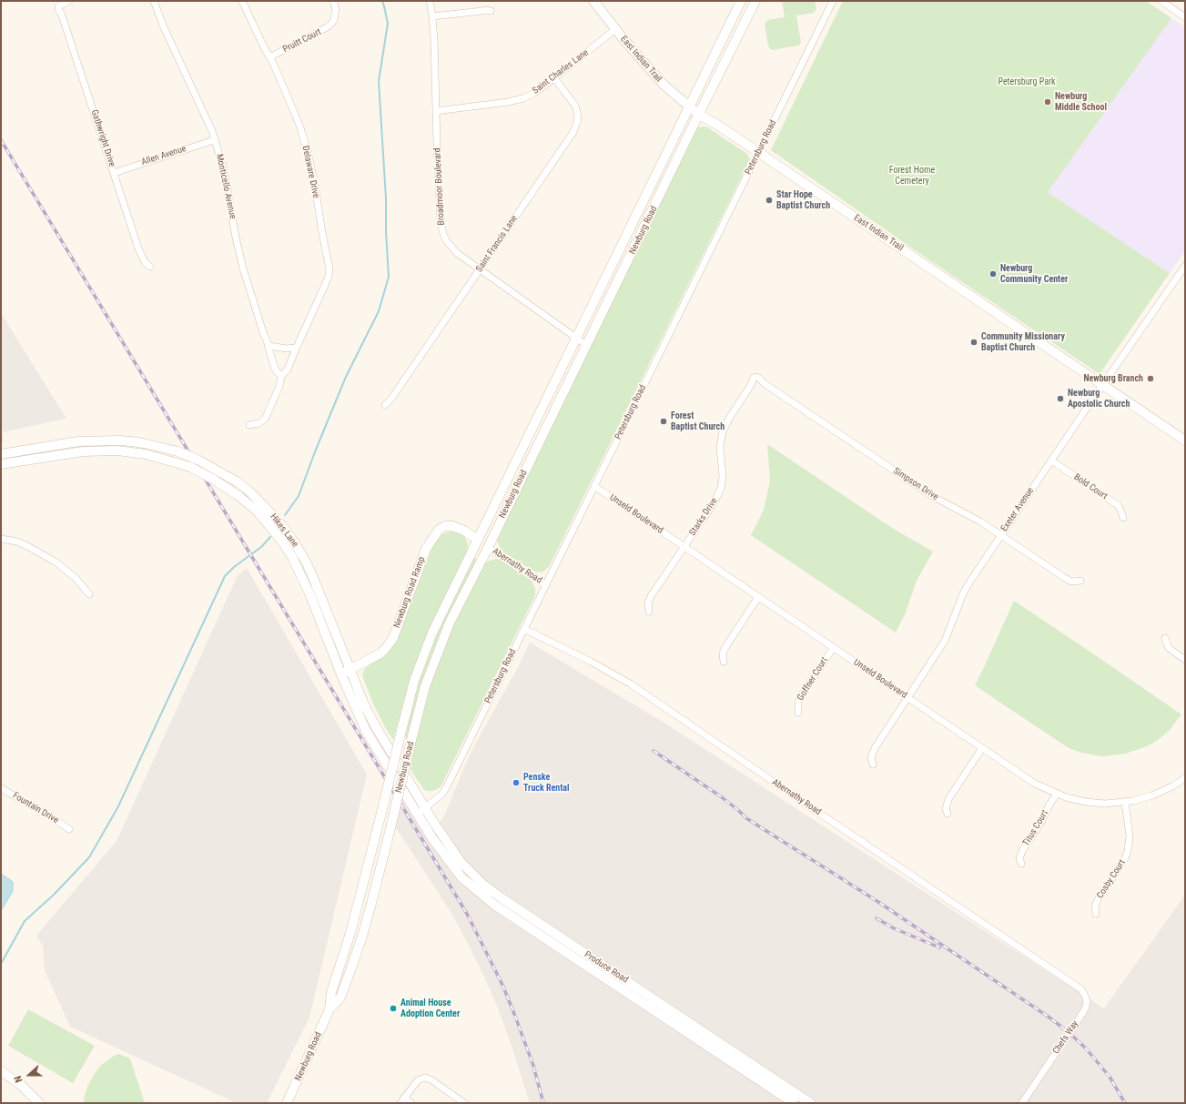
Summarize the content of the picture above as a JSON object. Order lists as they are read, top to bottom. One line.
{"streets":{"main road":["East Indian Trail","Newburg Road","Hikes Lane","Newburg Road Ramp","Produce Road"],"street":["Pruitt Court","Saint Charles Lane","Gathwright Drive","Petersburg Road","Allen Avenue","Delaware Drive","Monticello Avenue","Broadmoor Boulevard","Saint Francis Lane","Simpson Drive","Bold Court","Exeter Avenue","Unseld Boulevard","Starks Drive","Abernathy Road","Goffner Court","Fountain Drive","Titus Court","Cosby Court","Chefs Way"]},"crossings":[["Pruitt Court","Delaware Drive"],["East Indian Trail","Saint Charles Lane"],["East Indian Trail","Petersburg Road"],["East Indian Trail","Newburg Road"],["East Indian Trail","Exeter Avenue"],["Saint Charles Lane","Broadmoor Boulevard"],["Saint Charles Lane","Saint Francis Lane"],["Gathwright Drive","Allen Avenue"],["Petersburg Road","Unseld Boulevard"],["Petersburg Road","Hikes Lane"],["Petersburg Road","Abernathy Road"],["Petersburg Road","Produce Road"],["Allen Avenue","Monticello Avenue"],["Delaware Drive","Monticello Avenue"],["Broadmoor Boulevard","Newburg Road"],["Broadmoor Boulevard","Saint Francis Lane"],["Newburg Road","Abernathy Road"],["Newburg Road","Newburg Road Ramp"],["Simpson Drive","Exeter Avenue"],["Simpson Drive","Starks Drive"],["Bold Court","Exeter Avenue"],["Exeter Avenue","Unseld Boulevard"],["Unseld Boulevard","Starks Drive"],["Unseld Boulevard","Goffner Court"],["Unseld Boulevard","Titus Court"],["Unseld Boulevard","Cosby Court"],["Hikes Lane","Newburg Road Ramp"],["Hikes Lane","Produce Road"],["Abernathy Road","Chefs Way"]],"parks":["Petersburg Park","Forest Home Cemetery"],"places":["Newburg Middle School","Star Hope Baptist Church","Newburg Community Center","Community Missionary Baptist Church","Newburg Branch","Newburg Apostolic Church","Forest Baptist Church","Penske Truck Rental","Animal House Adoption Center"],"north":"left"}
